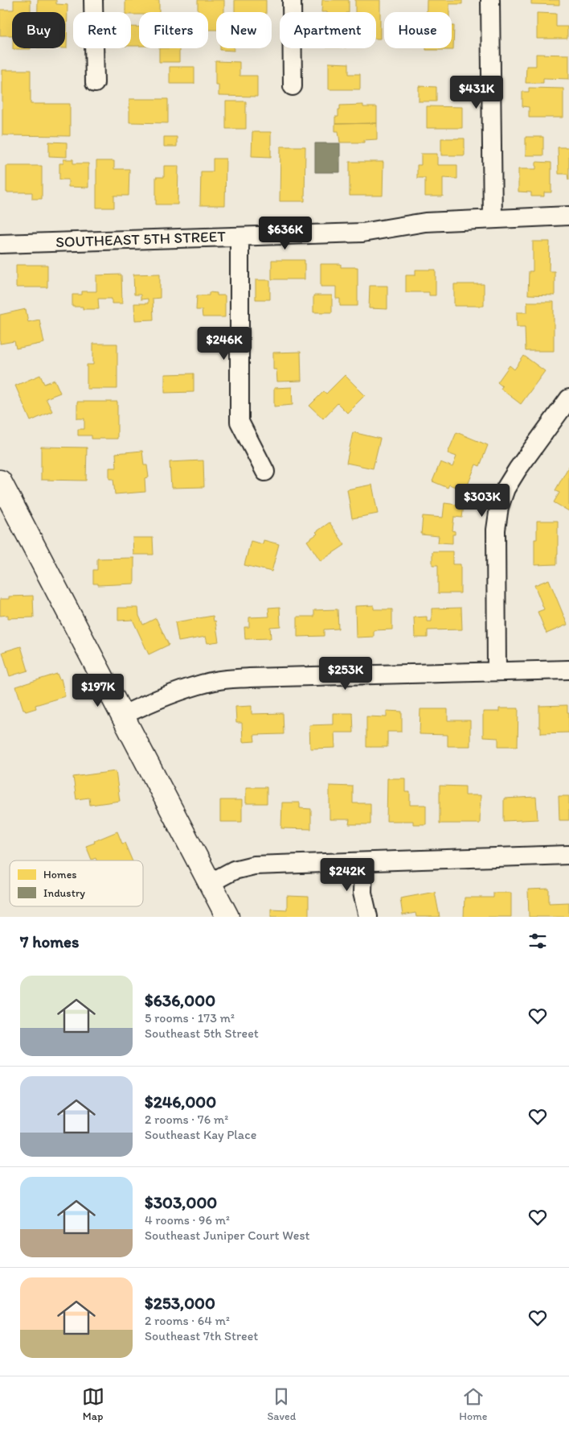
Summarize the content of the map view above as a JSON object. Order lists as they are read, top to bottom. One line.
{"streets":{"street":["SOUTHEAST 5TH STREET"]},"legend":["Homes","Industry"],"page":{"chip":["Buy","Rent","Filters","New","Apartment","House"],"price":["$431K","$636K","$246K","$303K","$253K","$197K","$242K"],"heading":"7 homes","list":[{"name":"$636,000","note":"5 rooms · 173 m² · Southeast 5th Street"},{"name":"$246,000","note":"2 rooms · 76 m² · Southeast Kay Place"},{"name":"$303,000","note":"4 rooms · 96 m² · Southeast Juniper Court West"},{"name":"$253,000","note":"2 rooms · 64 m² · Southeast 7th Street"}],"tabs":["Map","Saved","Home"]}}
